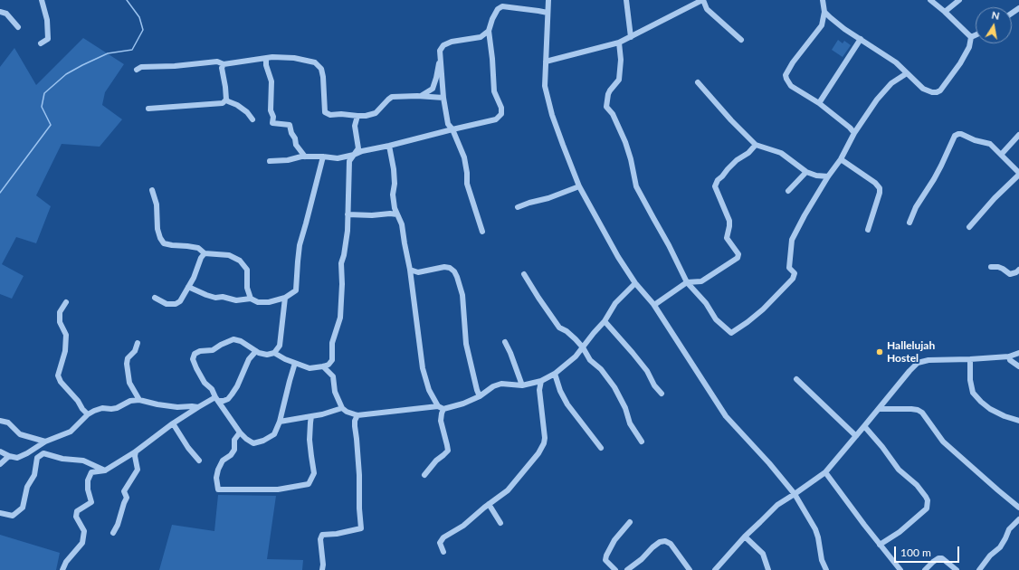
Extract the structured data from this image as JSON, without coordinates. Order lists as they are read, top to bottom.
{
  "places": ["Hallelujah Hostel"],
  "scale_bar": "100 m",
  "north": "top"
}
